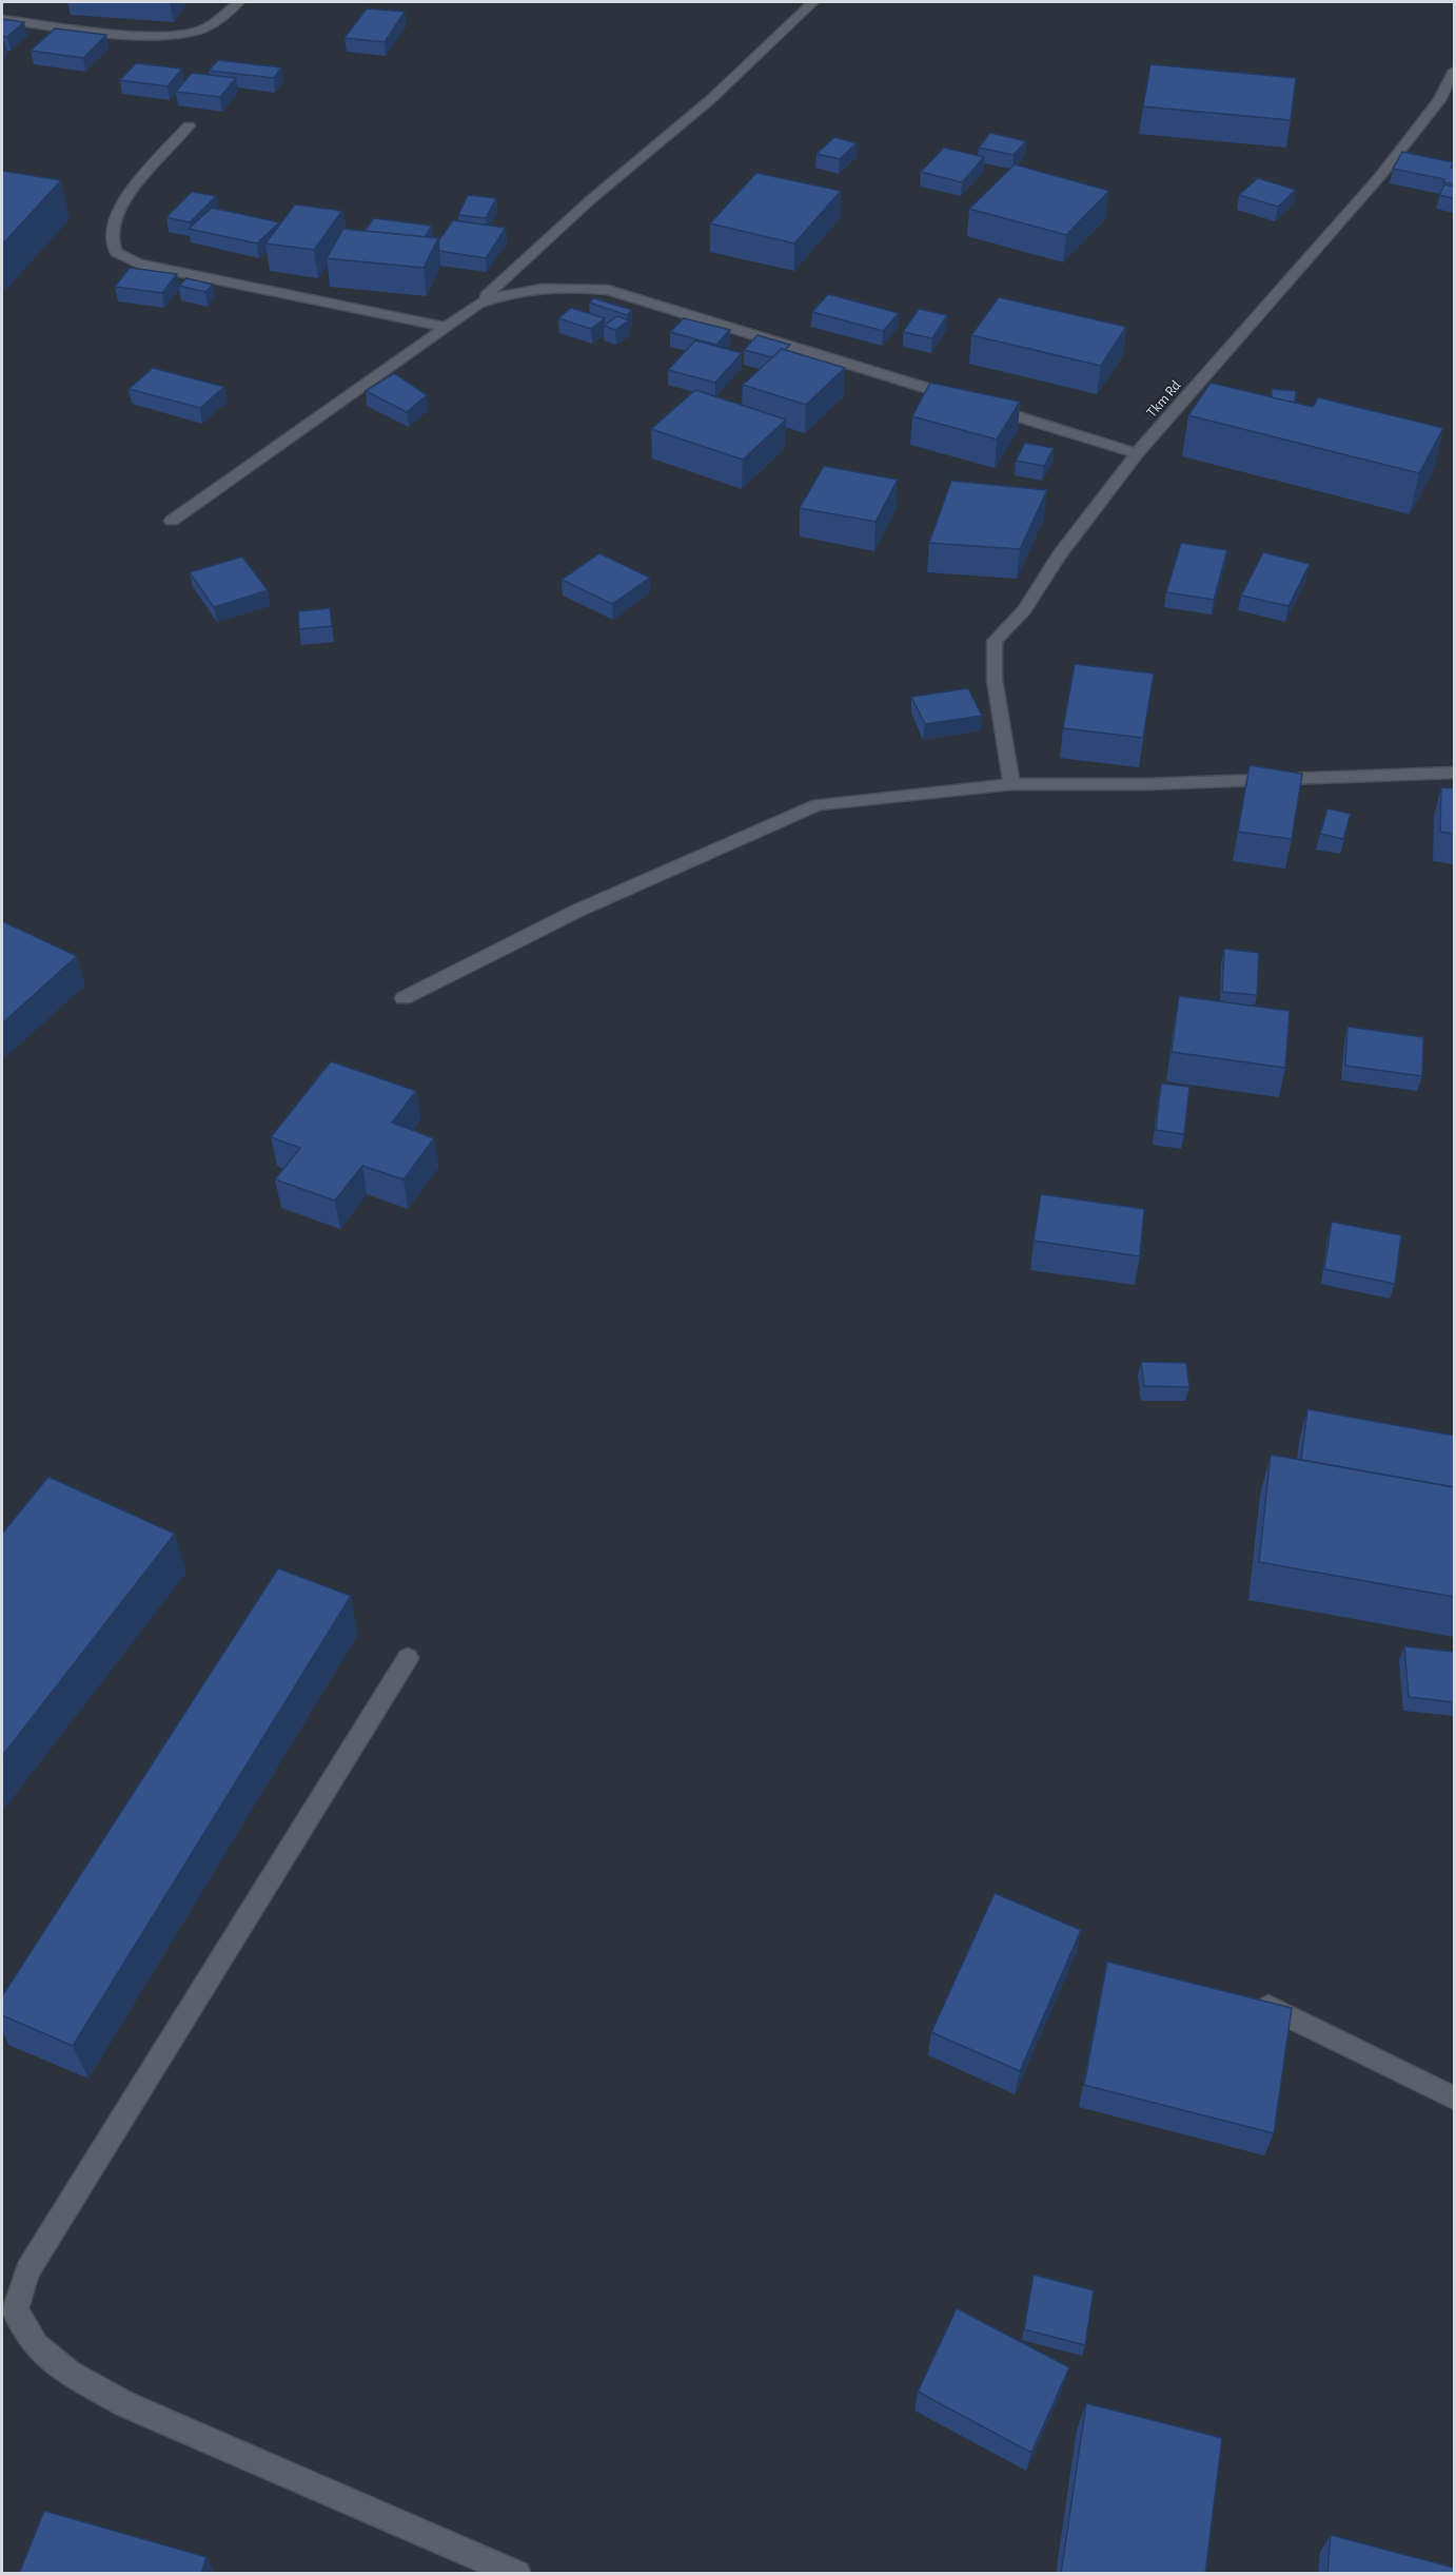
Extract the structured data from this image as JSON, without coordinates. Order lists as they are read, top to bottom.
{
  "streets": {
    "street": ["Tkm Rd"]
  }
}
